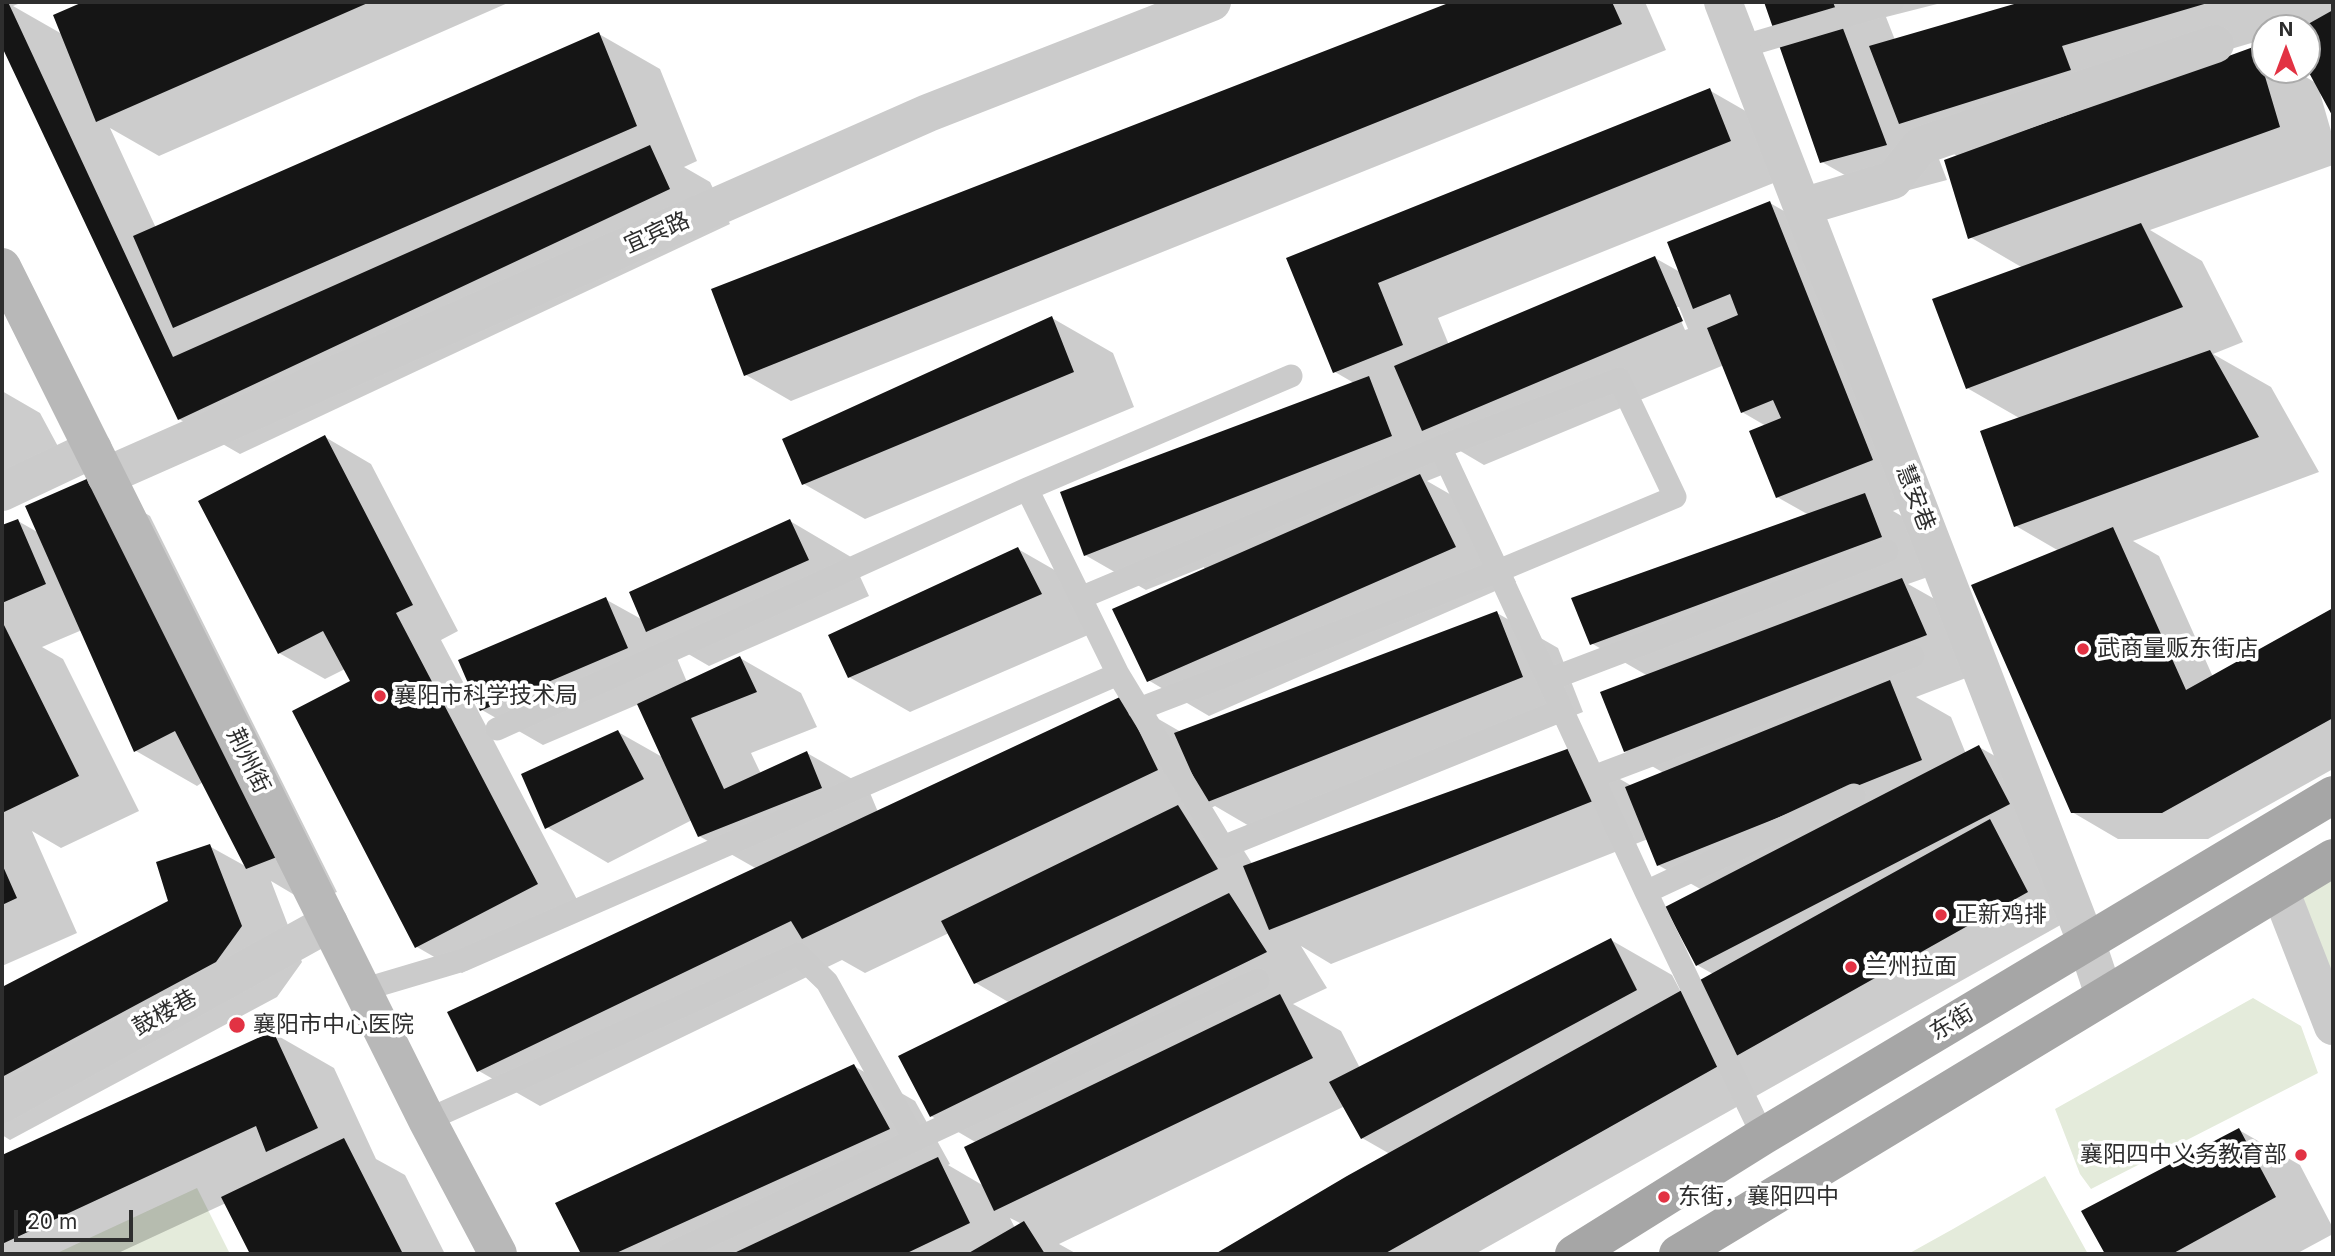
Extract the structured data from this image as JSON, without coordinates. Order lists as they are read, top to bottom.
{
  "streets": {
    "main road": ["东街"],
    "street": [
      "宜宾路",
      "慧安巷",
      "荆州街",
      "鼓楼巷"
    ]
  },
  "crossings": [
    ["宜宾路", "荆州街"],
    ["慧安巷", "东街"],
    ["荆州街", "鼓楼巷"]
  ],
  "places": [
    "武商量贩东街店",
    "襄阳市科学技术局",
    "正新鸡排",
    "兰州拉面",
    "襄阳市中心医院",
    "襄阳四中义务教育部",
    "东街，襄阳四中"
  ],
  "scale_bar": "20 m",
  "north": "top"
}
